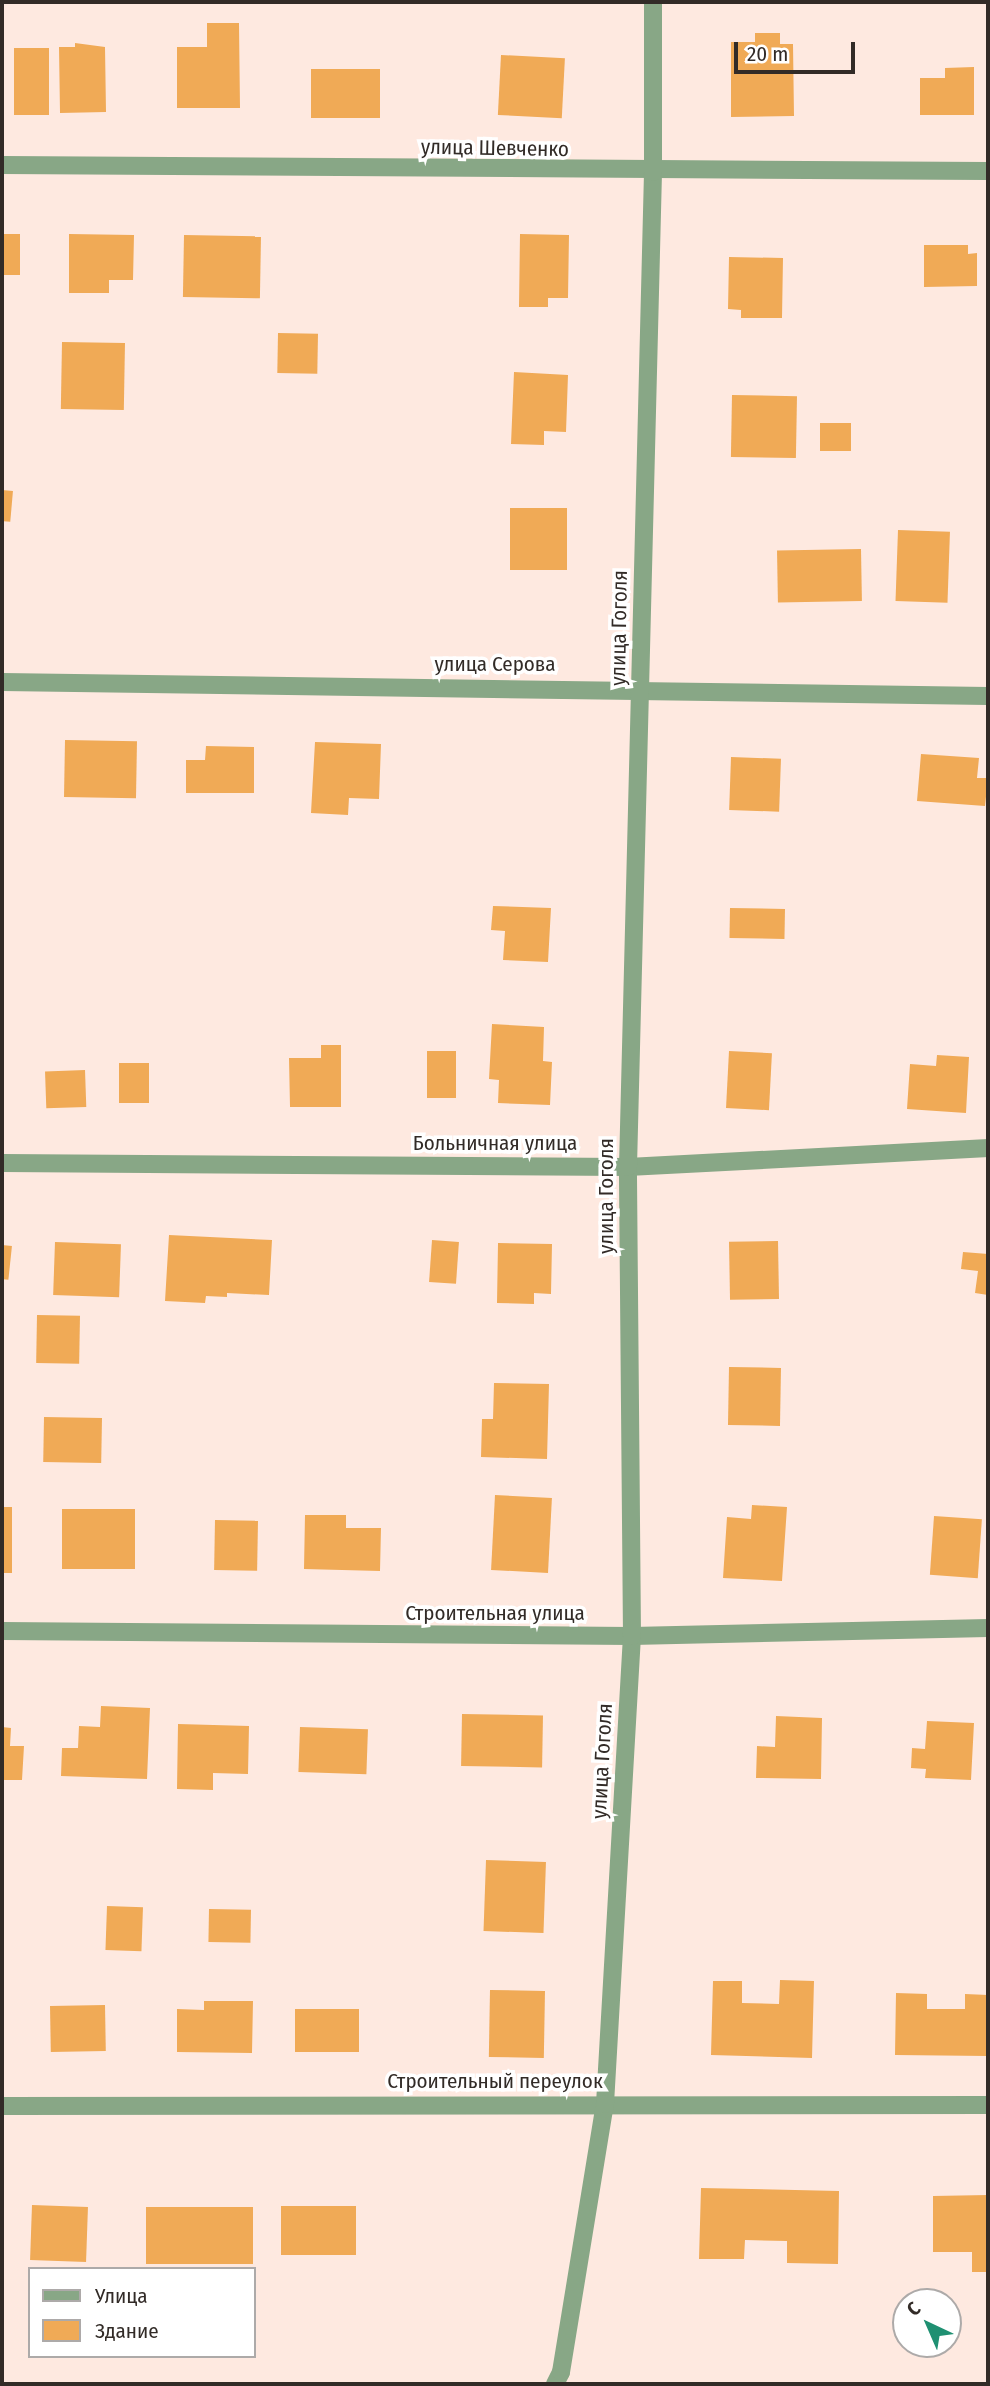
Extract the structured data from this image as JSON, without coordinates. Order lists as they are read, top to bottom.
{
  "streets": {
    "street": [
      "улица Шевченко",
      "улица Гоголя",
      "улица Серова",
      "Больничная улица",
      "Строительная улица",
      "Строительный переулок"
    ]
  },
  "crossings": [
    ["улица Шевченко", "улица Гоголя"],
    ["улица Гоголя", "улица Серова"],
    ["улица Гоголя", "Больничная улица"],
    ["улица Гоголя", "Строительная улица"],
    ["улица Гоголя", "Строительный переулок"]
  ],
  "legend": ["Улица", "Здание"],
  "scale_bar": "20 m",
  "north": "top left"
}
